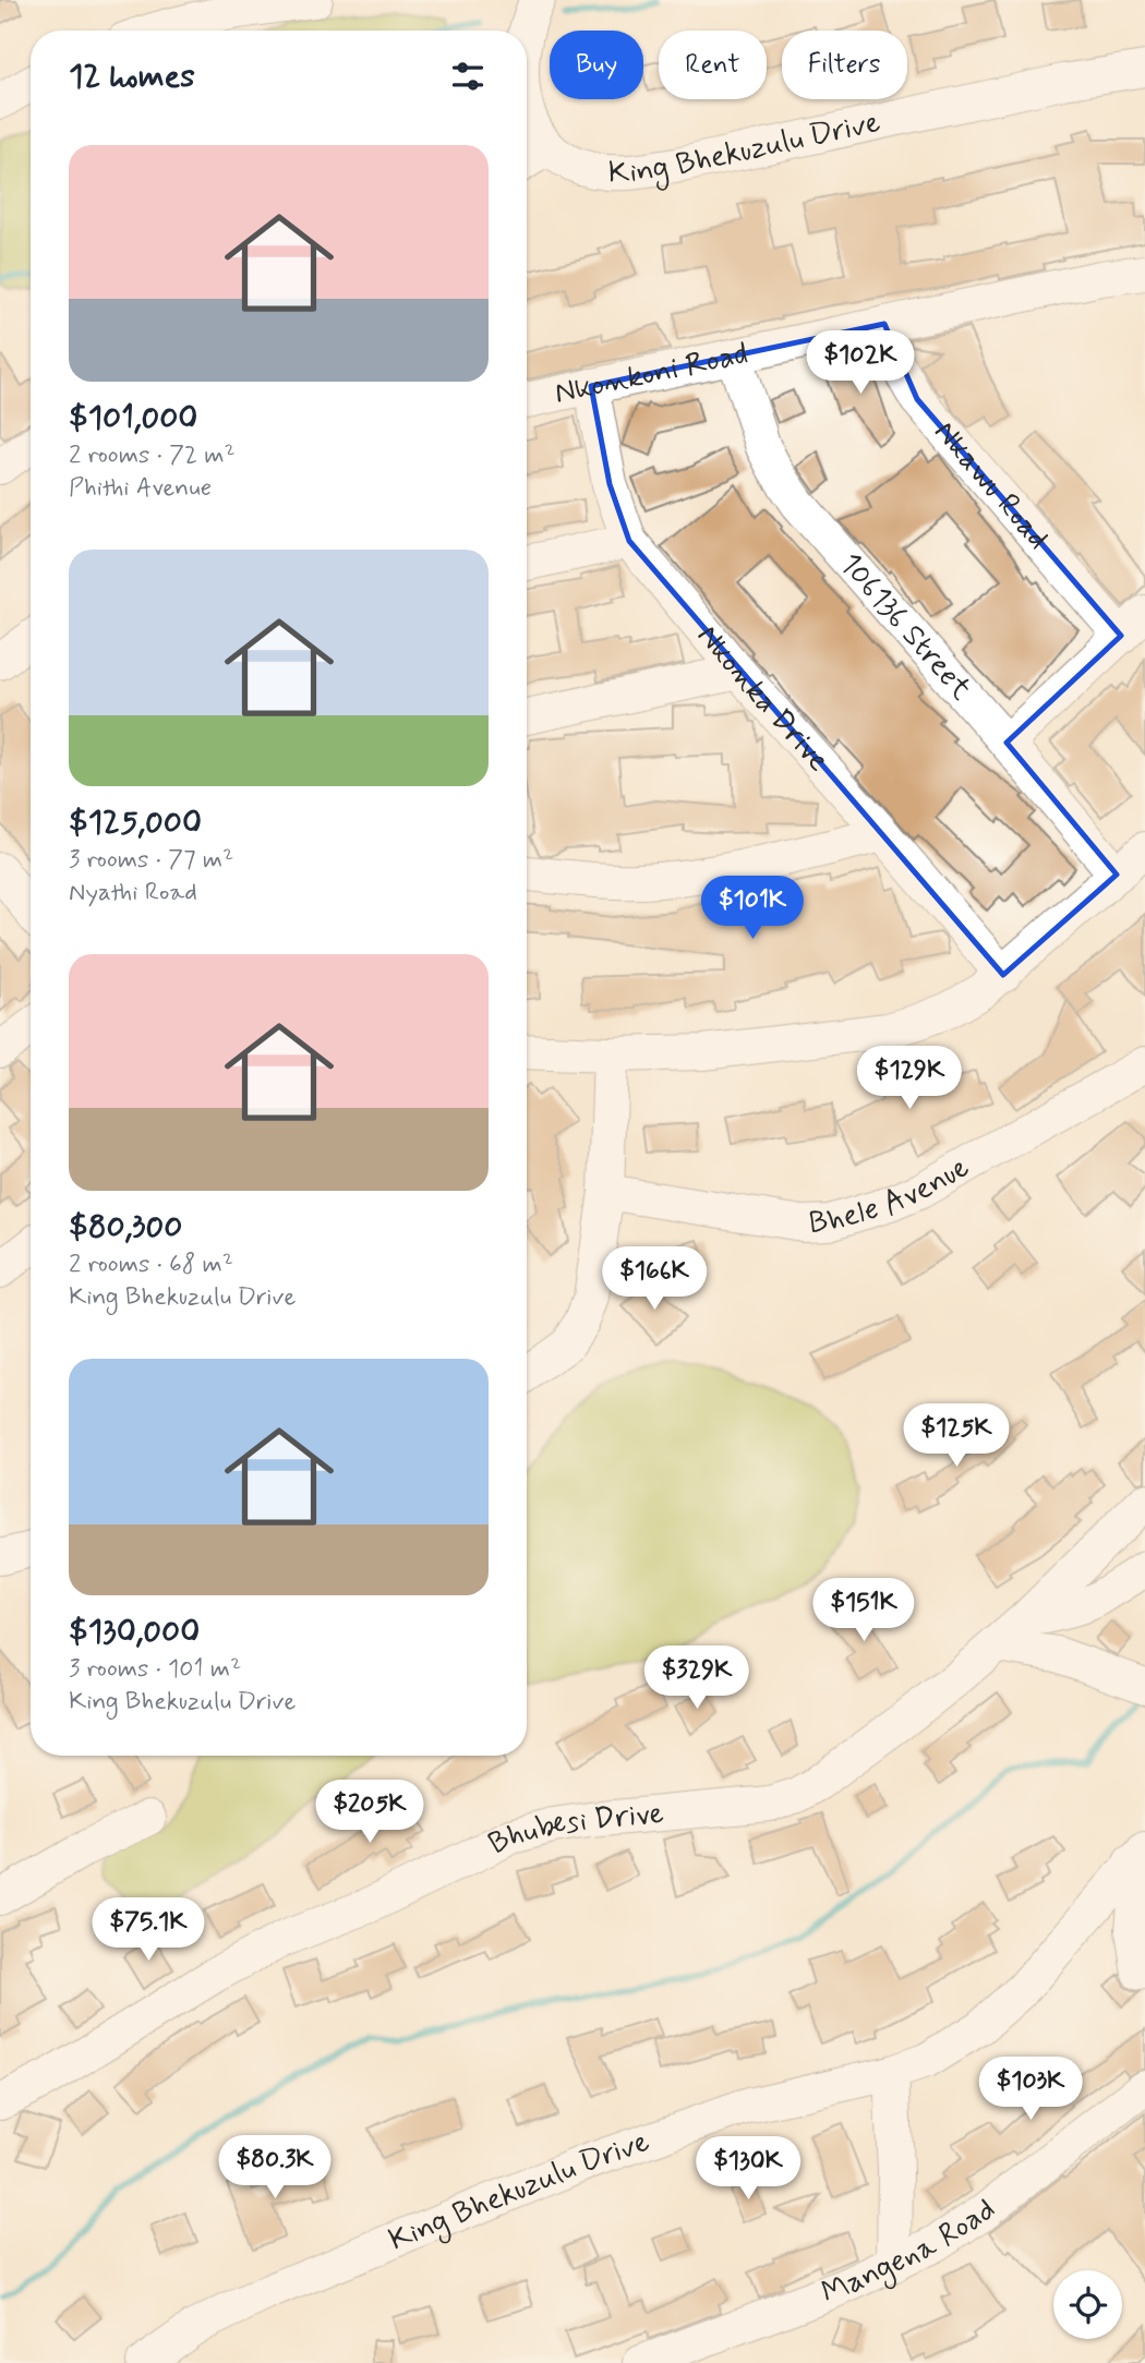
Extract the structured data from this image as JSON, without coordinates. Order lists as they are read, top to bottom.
{
  "streets": {
    "street": [
      "King Bhekuzulu Drive",
      "Nkonkoni Road",
      "Nkawu Road",
      "106136 Street",
      "Nkonka Drive",
      "Bhele Avenue",
      "Bhubesi Drive",
      "Mangena Road"
    ]
  },
  "crossings": [
    ["Nkonkoni Road", "Nkawu Road"],
    ["Nkonkoni Road", "106136 Street"],
    ["Nkonkoni Road", "Nkonka Drive"]
  ],
  "page": {
    "chip": ["Buy", "Rent", "Filters"],
    "heading": "12 homes",
    "list": [
      {
        "name": "$101,000",
        "note": "2 rooms · 72 m² · Phithi Avenue"
      },
      {
        "name": "$125,000",
        "note": "3 rooms · 77 m² · Nyathi Road"
      },
      {
        "name": "$80,300",
        "note": "2 rooms · 68 m² · King Bhekuzulu Drive"
      },
      {
        "name": "$130,000",
        "note": "3 rooms · 101 m² · King Bhekuzulu Drive"
      }
    ],
    "price": [
      "$102K",
      "$101K",
      "$129K",
      "$166K",
      "$125K",
      "$151K",
      "$329K",
      "$205K",
      "$75.1K",
      "$103K",
      "$80.3K",
      "$130K"
    ]
  }
}
